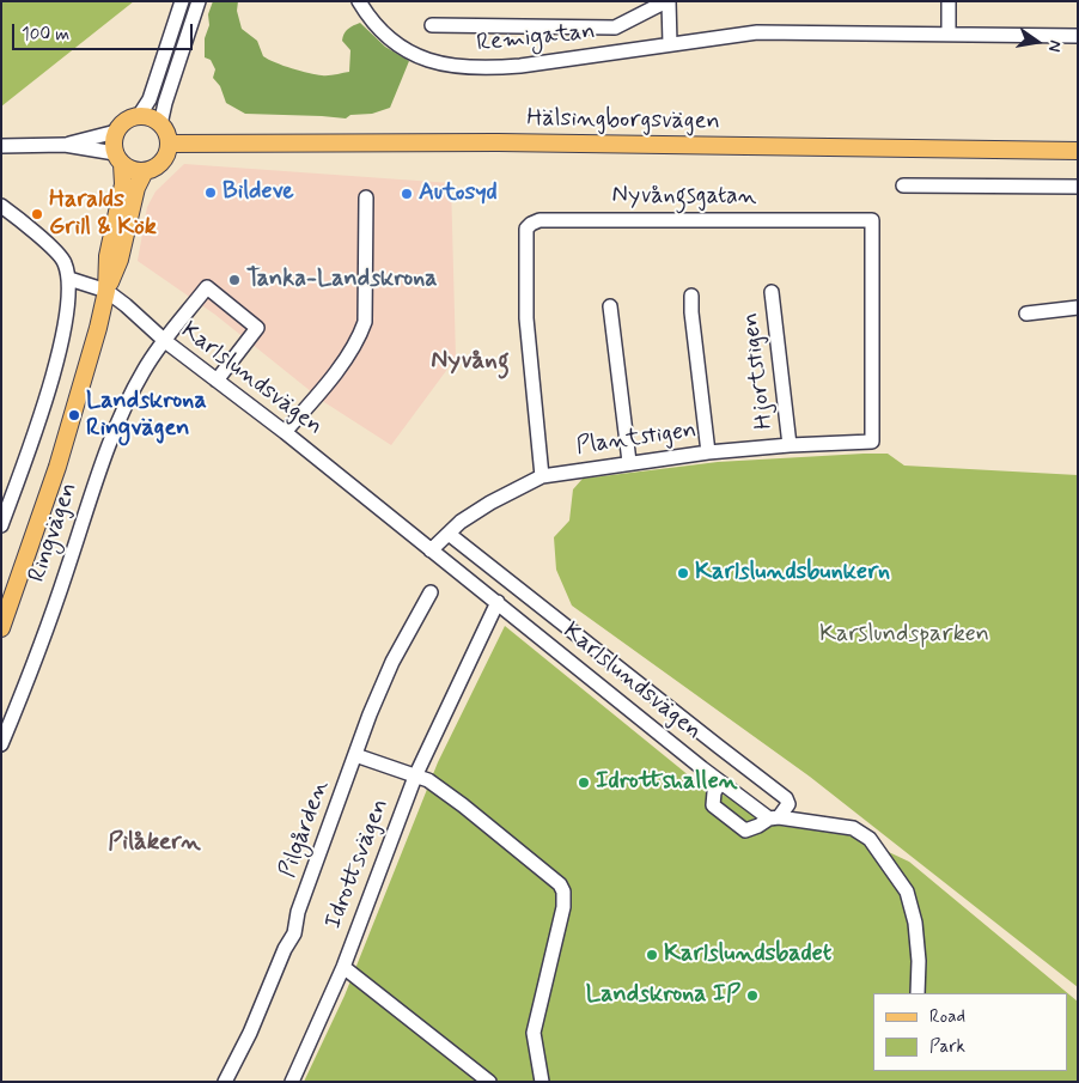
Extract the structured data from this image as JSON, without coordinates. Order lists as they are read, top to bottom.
{
  "streets": {
    "main road": ["Hälsingborgsvägen", "Ringvägen"],
    "street": [
      "Remigatan",
      "Nyvångsgatan",
      "Hjortstigen",
      "Karlslundsvägen",
      "Plantstigen",
      "Pilgården",
      "Idrottsvägen"
    ]
  },
  "crossings": [
    ["Hälsingborgsvägen", "Ringvägen"],
    ["Nyvångsgatan", "Plantstigen"],
    ["Hjortstigen", "Plantstigen"],
    ["Karlslundsvägen", "Plantstigen"],
    ["Karlslundsvägen", "Ringvägen"],
    ["Karlslundsvägen", "Idrottsvägen"],
    ["Pilgården", "Idrottsvägen"]
  ],
  "districts": ["Nyvång", "Pilåkern"],
  "parks": ["Karslundsparken"],
  "places": [
    "Bildeve",
    "Autosyd",
    "Haralds Grill & Kök",
    "Tanka-Landskrona",
    "Landskrona Ringvägen",
    "Karlslundsbunkern",
    "Idrottshallen",
    "Karlslundsbadet",
    "Landskrona IP"
  ],
  "legend": ["Road", "Park"],
  "scale_bar": "100 m",
  "north": "right"
}
